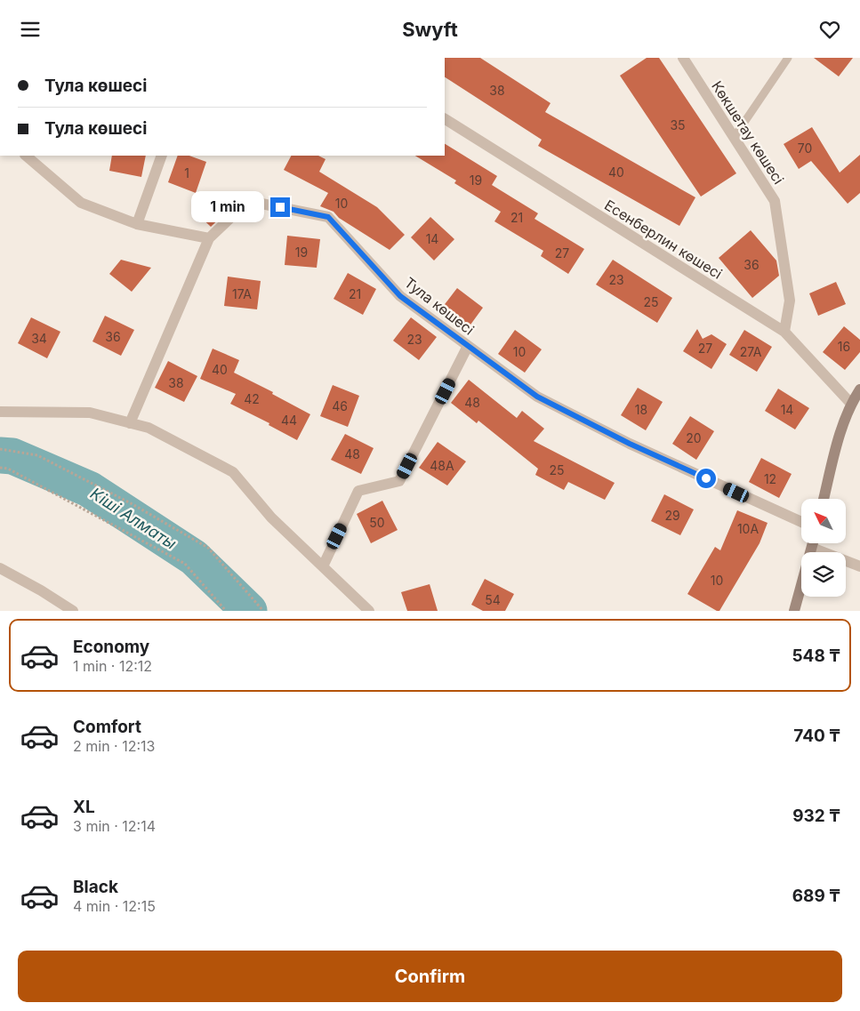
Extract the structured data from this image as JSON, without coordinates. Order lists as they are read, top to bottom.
{
  "streets": {
    "street": ["Көкшетау көшесі", "Есенберлин көшесі", "Тула көшесі"]
  },
  "crossings": [
    ["Көкшетау көшесі", "Есенберлин көшесі"]
  ],
  "water": ["Кіші Алматы"],
  "house_numbers": [
    "38",
    "35",
    "70",
    "40",
    "1",
    "19",
    "10",
    "21",
    "14",
    "19",
    "27",
    "36",
    "23",
    "17А",
    "21",
    "25",
    "36",
    "34",
    "23",
    "16",
    "27",
    "10",
    "27А",
    "40",
    "38",
    "42",
    "48",
    "46",
    "18",
    "14",
    "44",
    "20",
    "48",
    "48А",
    "25",
    "12",
    "29",
    "50",
    "10А",
    "10",
    "54"
  ],
  "north": "top left",
  "page": {
    "header": "Swyft",
    "banner": ["Тула көшесі", "Тула көшесі"],
    "bubble": "1 min",
    "list": [
      {
        "name": "Economy",
        "note": "1 min · 12:12",
        "value": "548 ₸"
      },
      {
        "name": "Comfort",
        "note": "2 min · 12:13",
        "value": "740 ₸"
      },
      {
        "name": "XL",
        "note": "3 min · 12:14",
        "value": "932 ₸"
      },
      {
        "name": "Black",
        "note": "4 min · 12:15",
        "value": "689 ₸"
      }
    ],
    "buttons": "Confirm"
  }
}
